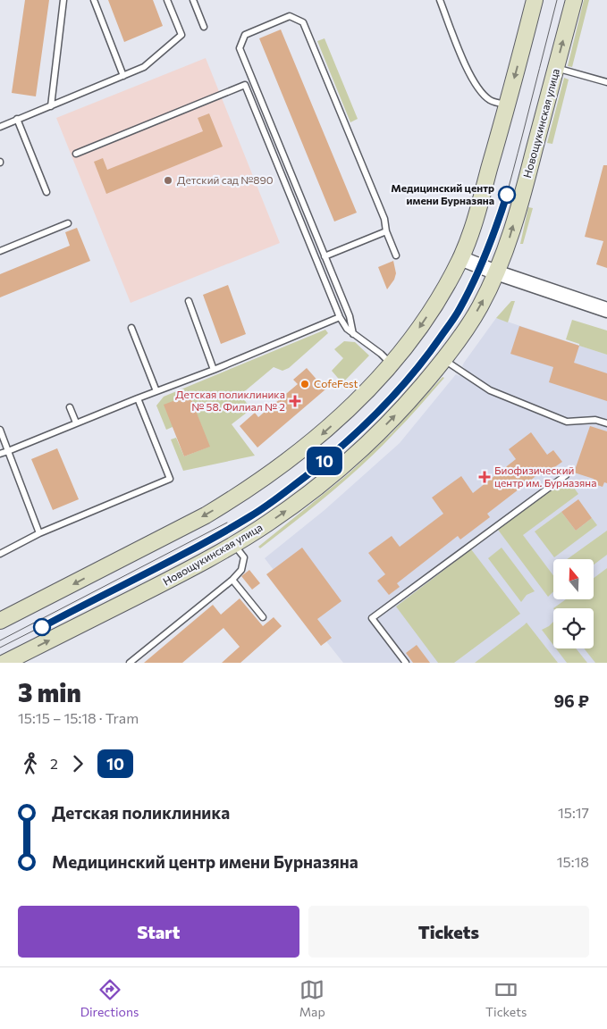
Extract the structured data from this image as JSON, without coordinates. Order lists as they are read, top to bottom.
{
  "streets": {
    "main road": ["Новощукинская улица"]
  },
  "places": {
    "other": ["Детский сад №890", "Медицинский центр имени Бурназяна", "CofeFest"],
    "health": ["Детская поликлиника № 58. Филиал № 2", "Биофизический центр им. Бурназяна"]
  },
  "lines": ["tram line 10"],
  "north": "top",
  "page": {
    "on_map": "10",
    "heading": ["3 min", "15:15 – 15:18 · Tram", "96 ₽"],
    "legs": ["2", "10"],
    "list": [
      {
        "name": "Детская поликлиника",
        "value": "15:17"
      },
      {
        "name": "Медицинский центр имени Бурназяна",
        "value": "15:18"
      }
    ],
    "buttons": ["Start", "Tickets"],
    "tabs": ["Directions", "Map", "Tickets"]
  }
}
